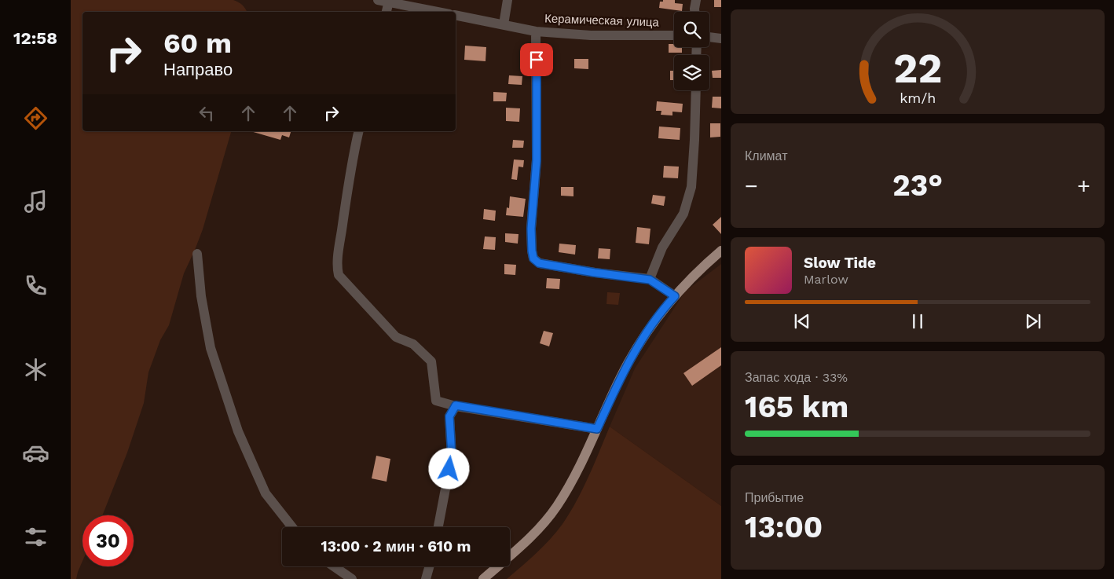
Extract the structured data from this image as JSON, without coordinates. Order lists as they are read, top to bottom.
{
  "streets": {
    "street": ["Керамическая улица"]
  },
  "page": {
    "tabs": "12:58",
    "turn": ["60 m", "Направо"],
    "tile": [
      "Климат",
      ["Запас хода · 33%", "165 km"],
      ["Прибытие", "13:00"]
    ],
    "heat": ["−", "23°", "+"],
    "song": ["Slow Tide", "Marlow"],
    "limit": "30",
    "trip": "13:00 · 2 мин · 610 m",
    "gauge": ["22", "km/h"]
  }
}
